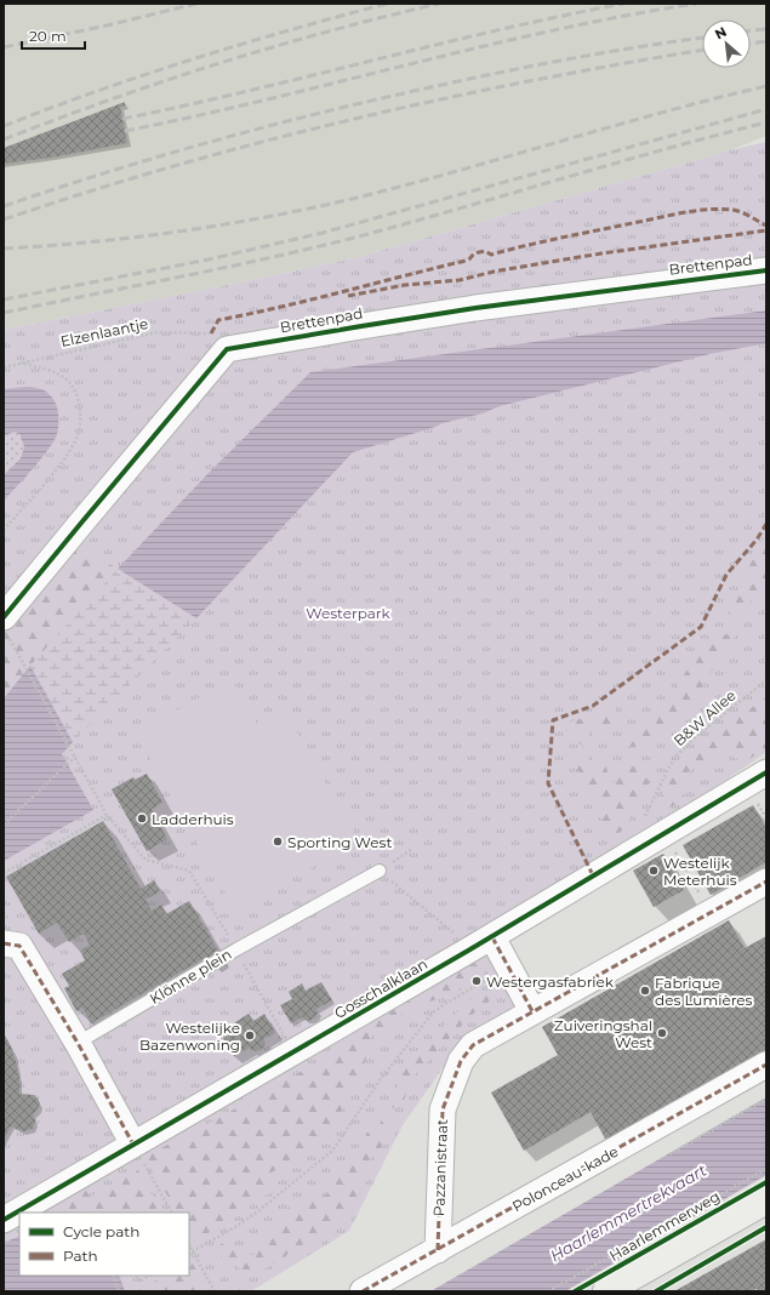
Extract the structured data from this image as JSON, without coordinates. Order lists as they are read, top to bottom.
{
  "streets": {
    "main road": ["Haarlemmerweg"],
    "street": [
      "Brettenpad",
      "Gosschalklaan",
      "Pazzanistraat",
      "Polonceau-kade"
    ],
    "lane": ["Klönne plein"],
    "path": ["Elzenlaantje", "B&W Allee"]
  },
  "crossings": [
    ["Brettenpad", "Klönne plein"],
    ["B&W Allee", "Gosschalklaan"],
    ["Pazzanistraat", "Polonceau-kade"]
  ],
  "water": ["Haarlemmertrekvaart"],
  "parks": ["Westerpark"],
  "places": [
    "Ladderhuis",
    "Sporting West",
    "Westelijk Meterhuis",
    "Westergasfabriek",
    "Fabrique des Lumières",
    "Zuiveringshal West",
    "Westelijke Bazenwoning"
  ],
  "legend": ["Cycle path", "Path"],
  "scale_bar": "20 m",
  "north": "top left"
}
